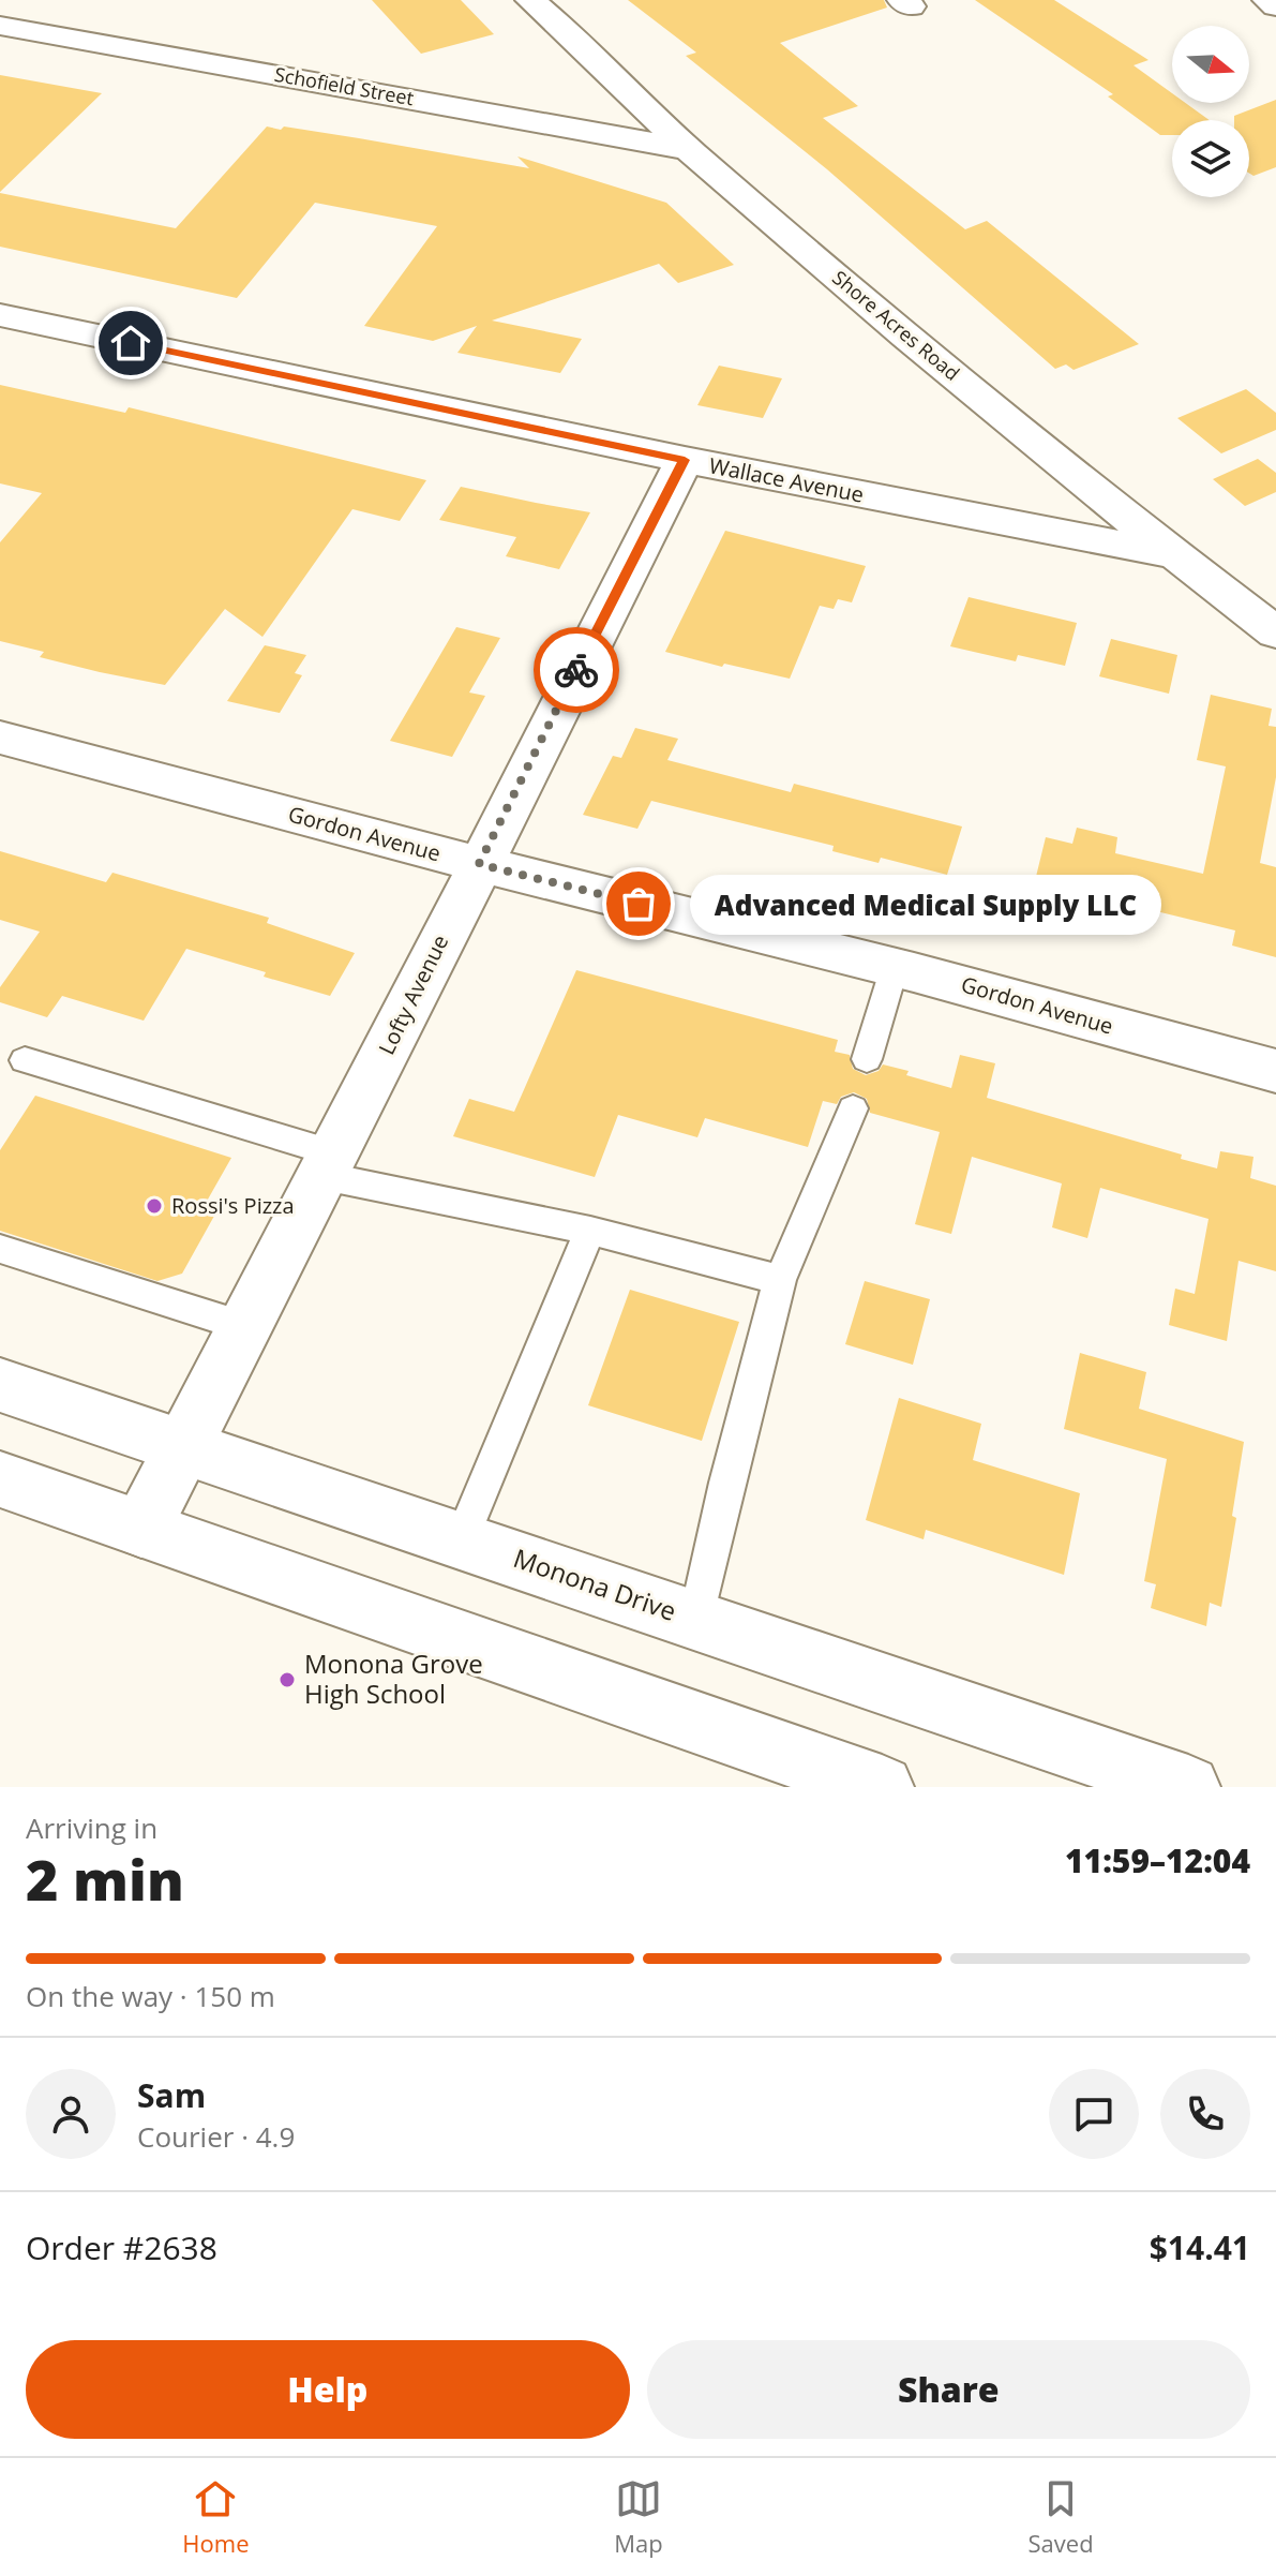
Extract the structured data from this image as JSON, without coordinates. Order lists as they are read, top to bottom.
{
  "streets": {
    "street": [
      "Schofield Street",
      "Shore Acres Road",
      "Wallace Avenue",
      "Gordon Avenue",
      "Lofty Avenue",
      "Monona Drive"
    ]
  },
  "crossings": [
    ["Schofield Street", "Shore Acres Road"],
    ["Shore Acres Road", "Wallace Avenue"],
    ["Wallace Avenue", "Lofty Avenue"],
    ["Gordon Avenue", "Lofty Avenue"],
    ["Lofty Avenue", "Monona Drive"]
  ],
  "places": ["Advanced Medical Supply LLC", "Rossi's Pizza", "Monona Grove High School"],
  "north": "right",
  "page": {
    "bubble": "Advanced Medical Supply LLC",
    "heading": ["2 min", "Arriving in", "11:59–12:04"],
    "panel": [
      "Sam",
      "Courier · 4.9",
      "Order #2638",
      "$14.41"
    ],
    "bar": "On the way · 150 m",
    "buttons": ["Help", "Share"],
    "tabs": ["Home", "Map", "Saved"]
  }
}
